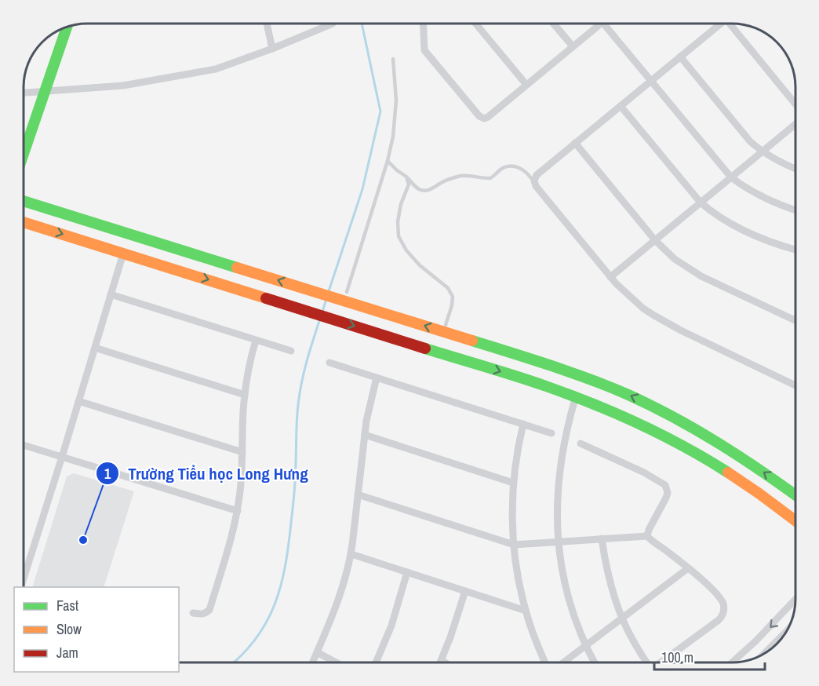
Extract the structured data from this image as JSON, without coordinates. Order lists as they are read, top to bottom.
{
  "places": ["Trường Tiểu học Long Hưng"],
  "legend": ["Fast", "Slow", "Jam"],
  "scale_bar": "100 m"
}
